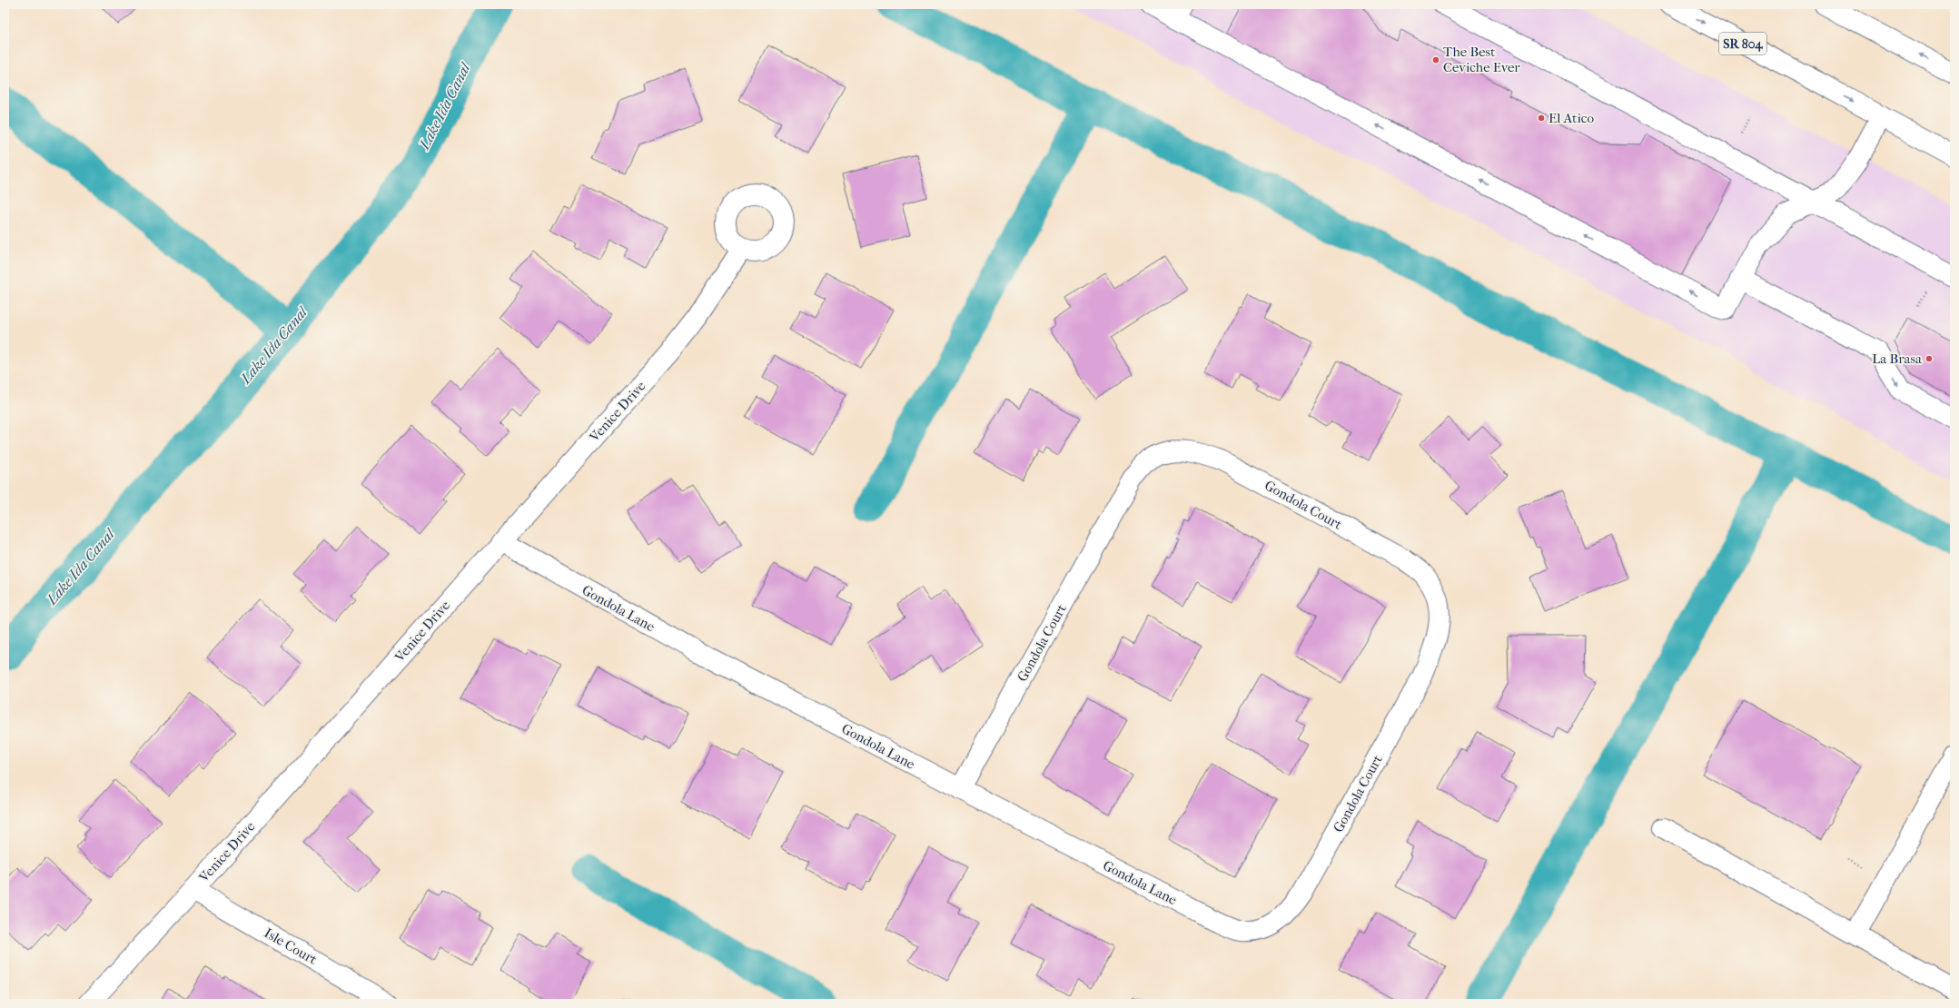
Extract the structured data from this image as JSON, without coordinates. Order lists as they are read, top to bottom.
{
  "streets": {
    "street": [
      "SR 804",
      "Venice Drive",
      "Gondola Court",
      "Gondola Lane",
      "Isle Court"
    ]
  },
  "crossings": [
    ["Venice Drive", "Gondola Lane"],
    ["Venice Drive", "Isle Court"],
    ["Gondola Court", "Gondola Lane"]
  ],
  "water": ["Lake Ida Canal"],
  "places": ["The Best Ceviche Ever", "El Atico", "La Brasa"]
}
